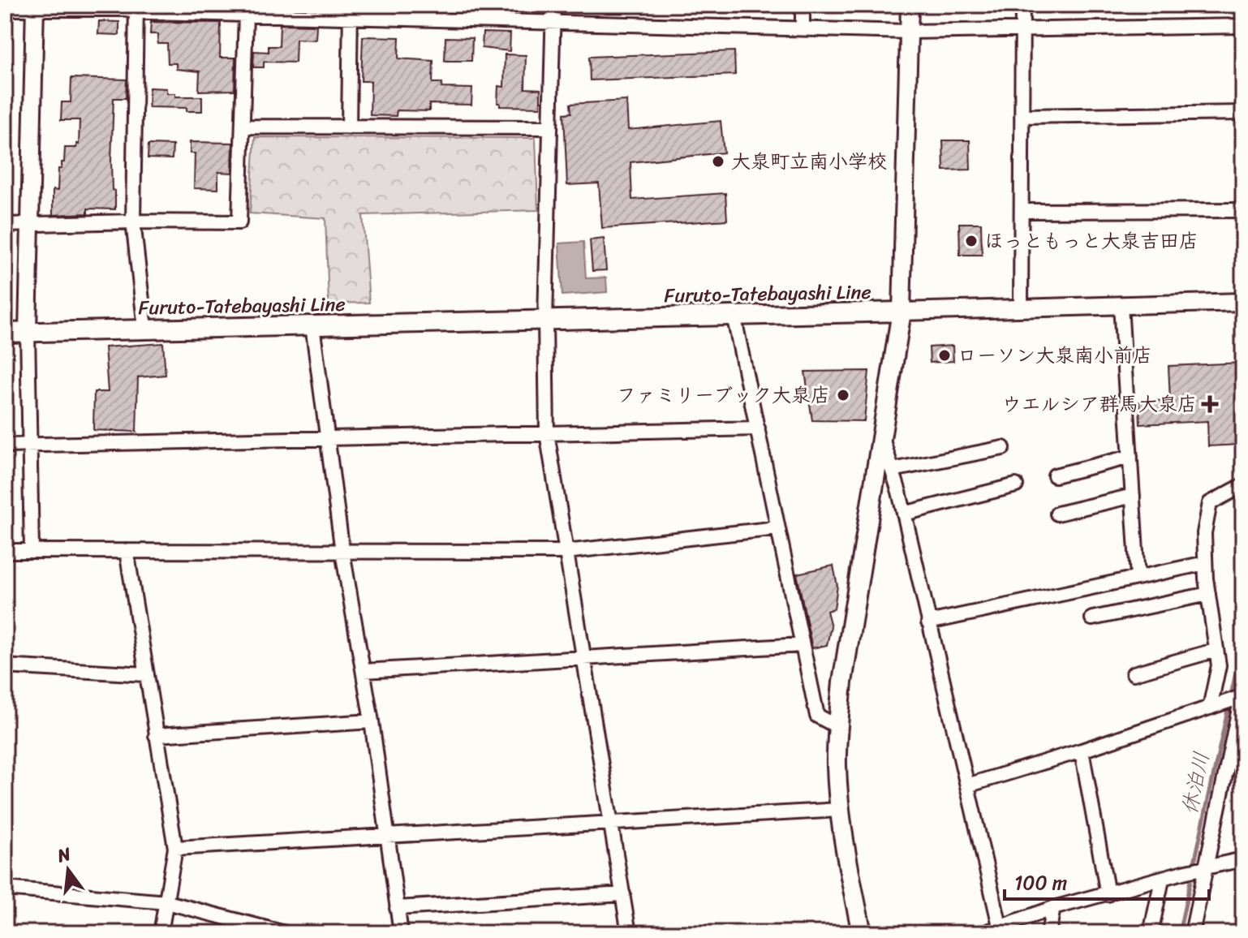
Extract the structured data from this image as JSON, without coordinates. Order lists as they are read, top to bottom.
{
  "streets": {
    "main road": ["Furuto-Tatebayashi Line"]
  },
  "water": ["休泊川"],
  "places": {
    "other": [
      "大泉町立南小学校",
      "ほっともっと大泉吉田店",
      "ローソン大泉南小前店",
      "ファミリーブック大泉店"
    ],
    "health": ["ウエルシア群馬大泉店"]
  },
  "scale_bar": "100 m",
  "north": "top"
}
